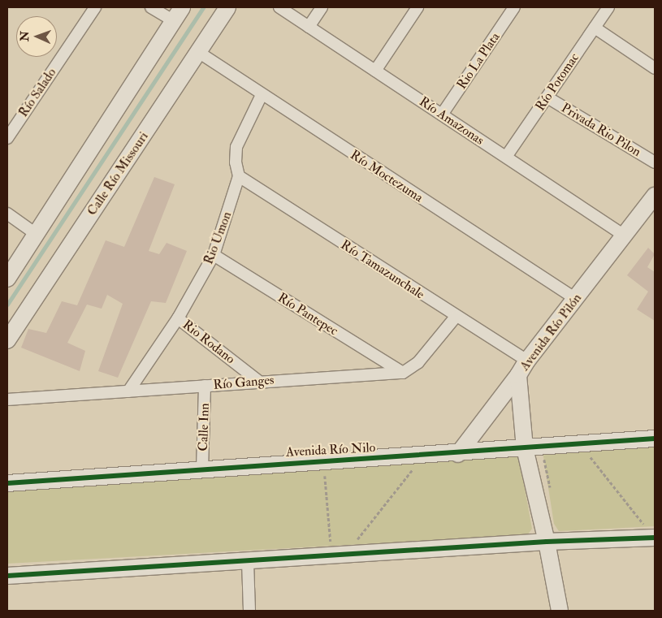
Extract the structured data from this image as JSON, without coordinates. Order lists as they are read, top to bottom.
{
  "streets": {
    "street": [
      "Rio La Plata",
      "Río Potomac",
      "Río Salado",
      "Río Amazonas",
      "Privada Rio Pilon",
      "Calle Río Missouri",
      "Río Moctezuma",
      "Rio Umon",
      "Río Tamazunchale",
      "Río Pantepec",
      "Avenida Río Pilón",
      "Rio Rodano",
      "Río Ganges",
      "Calle Inn",
      "Avenida Río Nilo"
    ]
  },
  "crossings": [
    ["Rio La Plata", "Río Amazonas"],
    ["Río Potomac", "Río Amazonas"],
    ["Río Potomac", "Privada Rio Pilon"],
    ["Río Amazonas", "Avenida Río Pilón"],
    ["Calle Río Missouri", "Río Moctezuma"],
    ["Río Moctezuma", "Rio Umon"],
    ["Río Moctezuma", "Avenida Río Pilón"],
    ["Rio Umon", "Río Tamazunchale"],
    ["Rio Umon", "Río Pantepec"],
    ["Rio Umon", "Rio Rodano"],
    ["Rio Umon", "Río Ganges"],
    ["Río Tamazunchale", "Avenida Río Pilón"],
    ["Río Pantepec", "Río Ganges"],
    ["Avenida Río Pilón", "Avenida Río Nilo"],
    ["Rio Rodano", "Río Ganges"],
    ["Río Ganges", "Calle Inn"],
    ["Calle Inn", "Avenida Río Nilo"]
  ],
  "north": "left"
}
